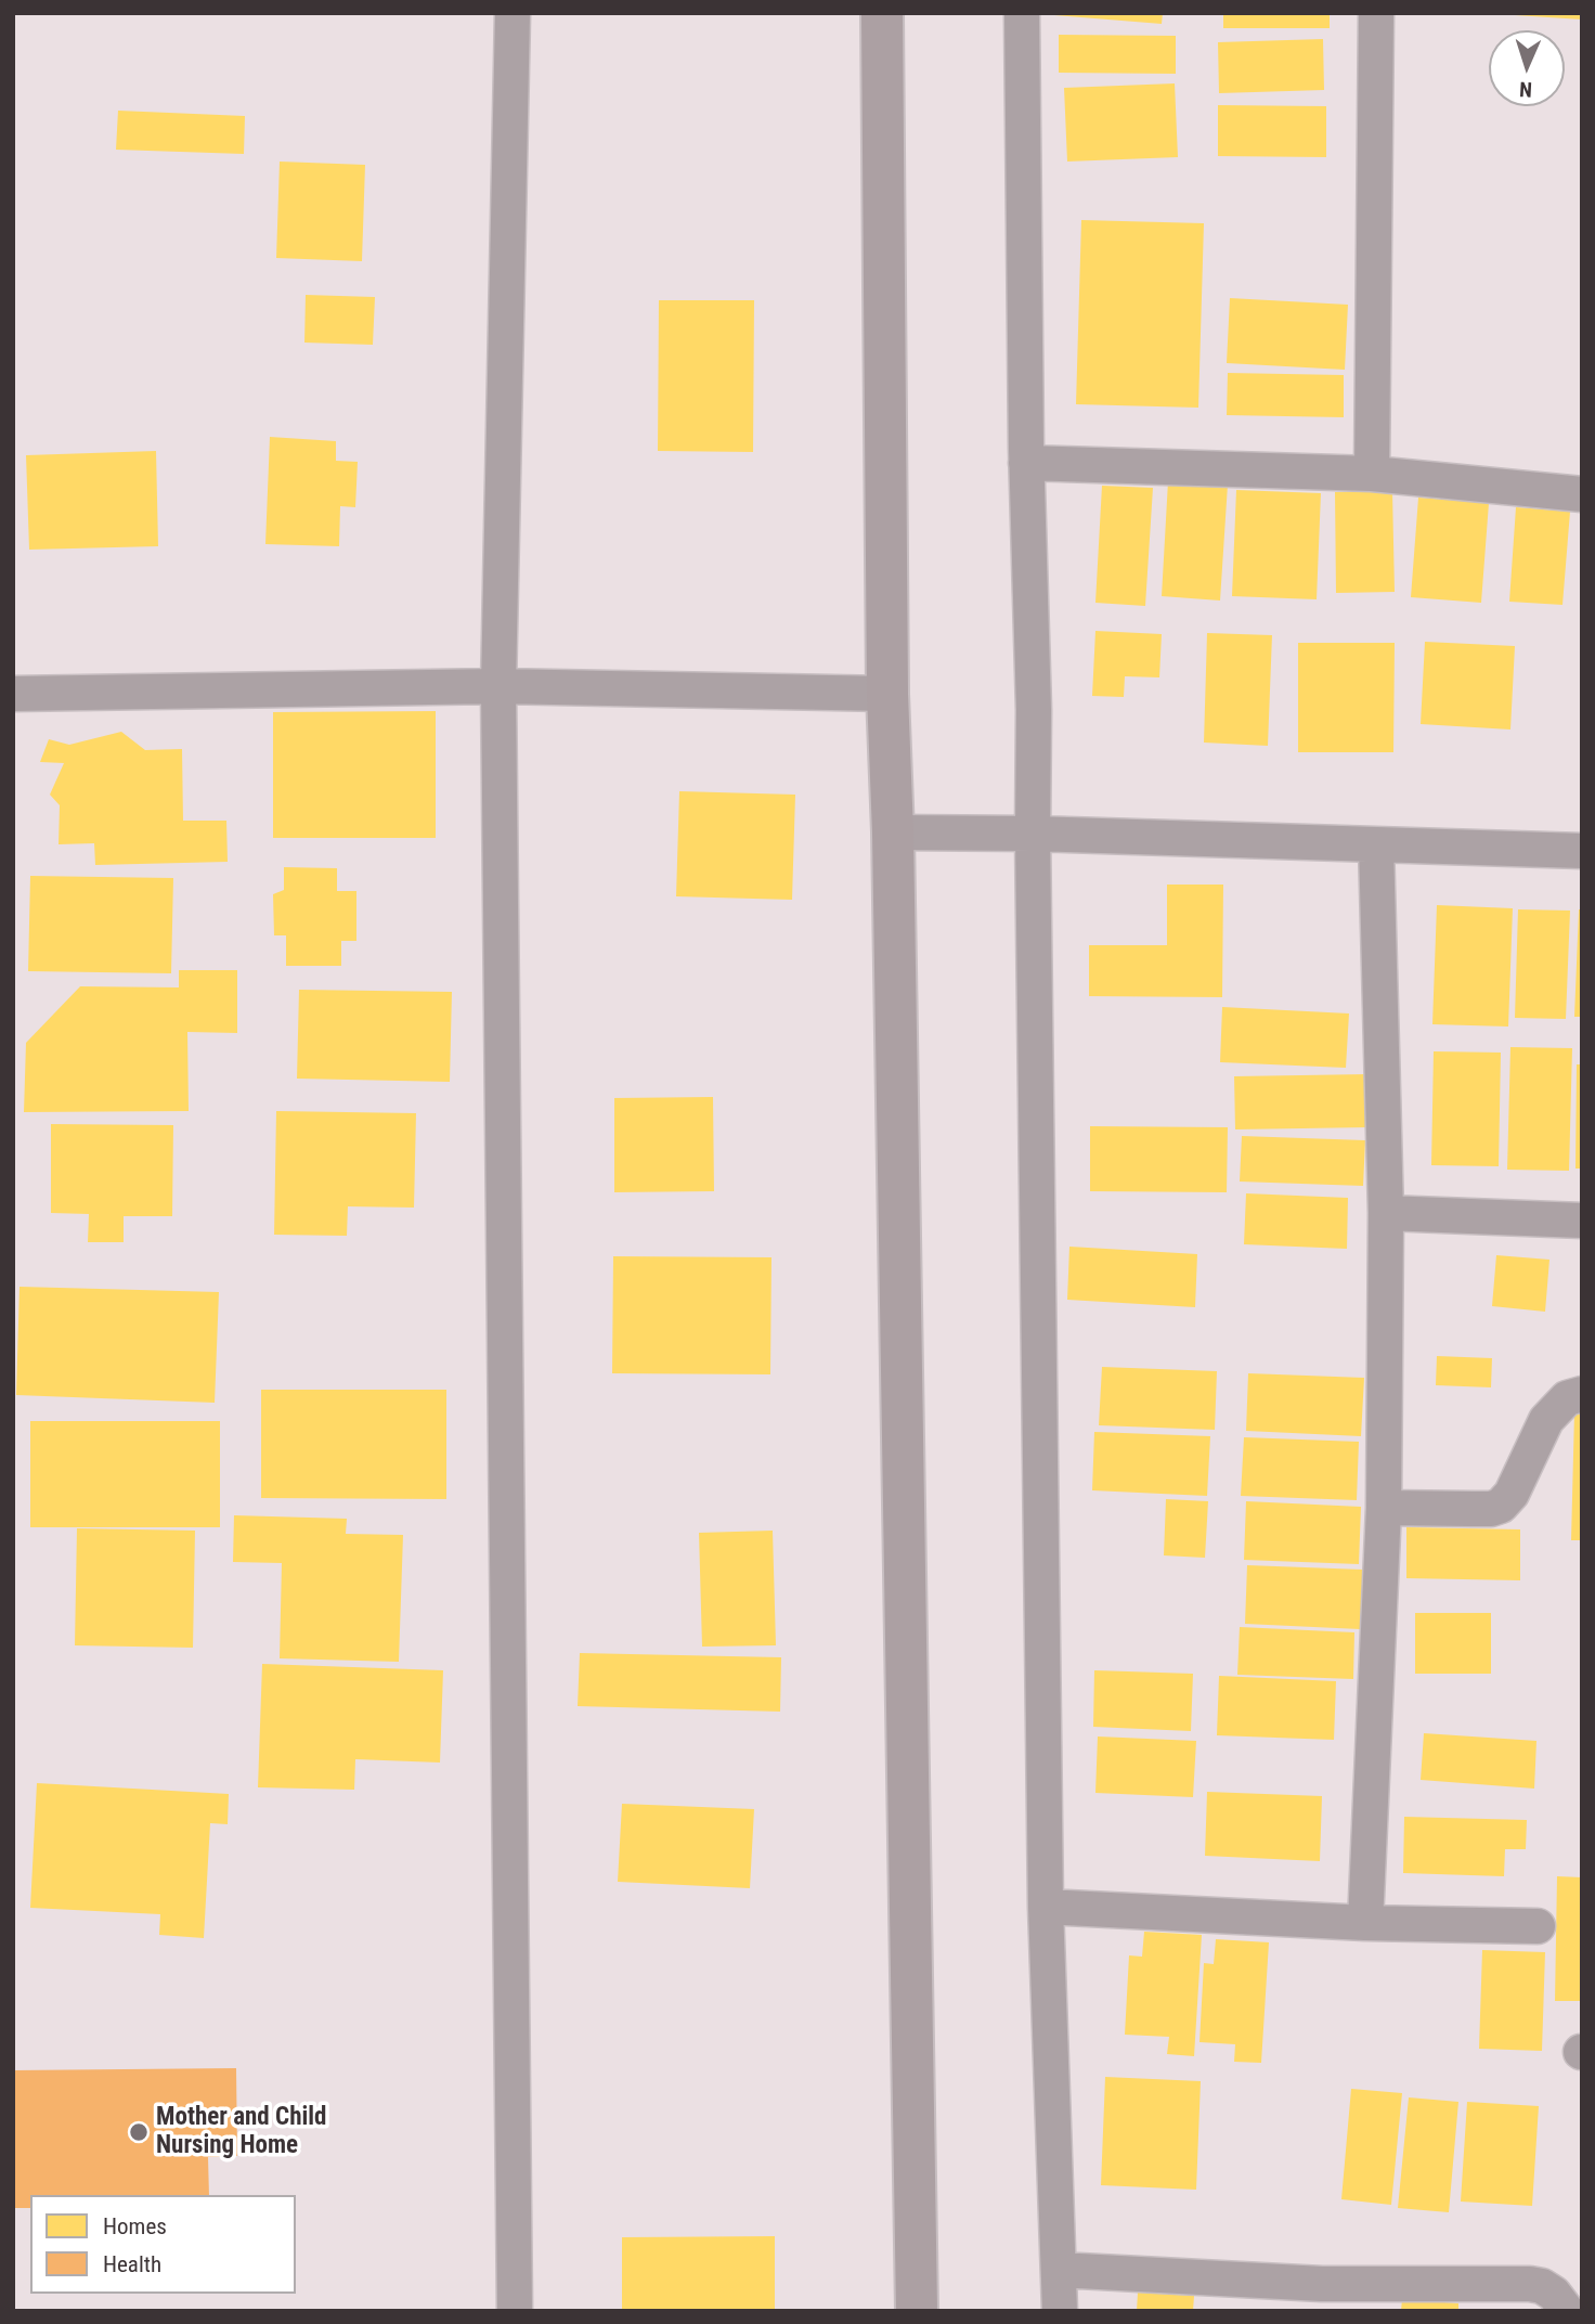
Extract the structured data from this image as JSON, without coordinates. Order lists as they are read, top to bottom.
{
  "places": ["Mother and Child Nursing Home"],
  "legend": ["Homes", "Health"],
  "north": "bottom"
}
